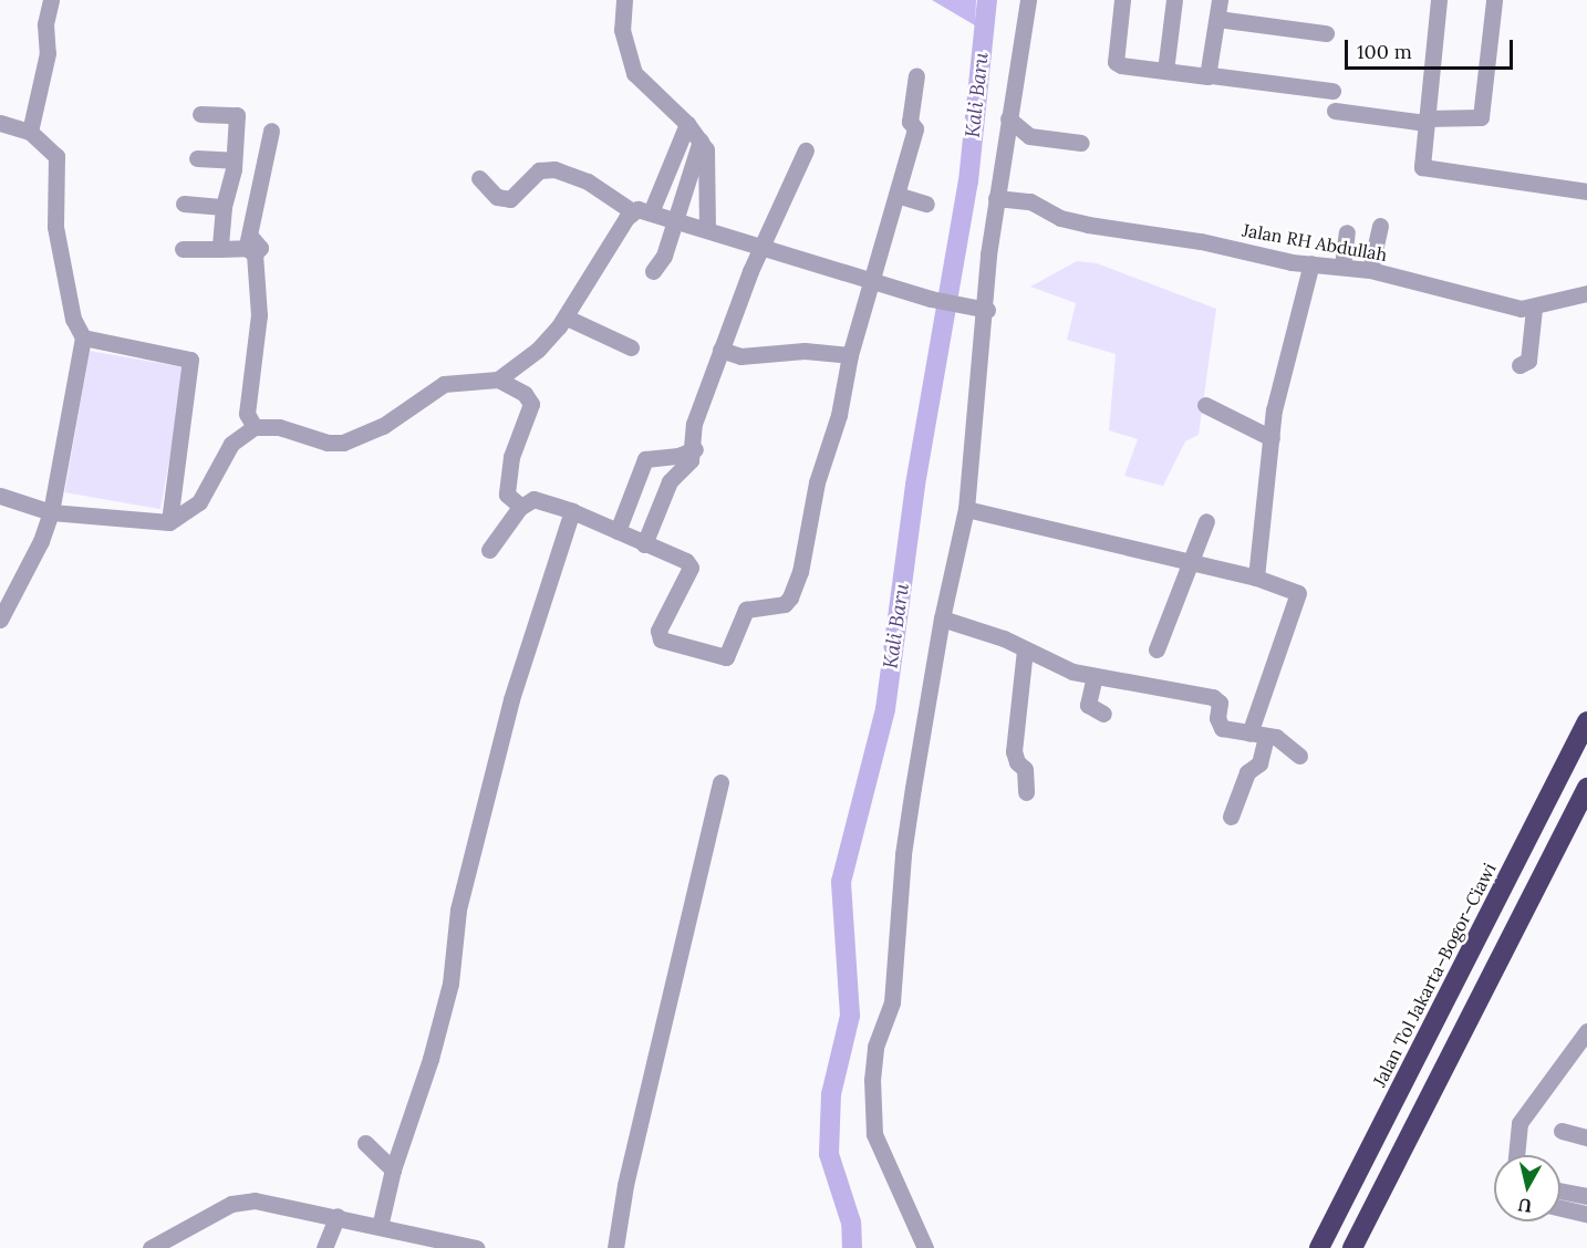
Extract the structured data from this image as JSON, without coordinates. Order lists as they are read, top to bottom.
{
  "streets": {
    "highway": ["Jalan Tol Jakarta–Bogor–Ciawi"],
    "street": ["Jalan RH Abdullah"]
  },
  "water": ["Kali Baru"],
  "scale_bar": "100 m",
  "north": "bottom"
}
